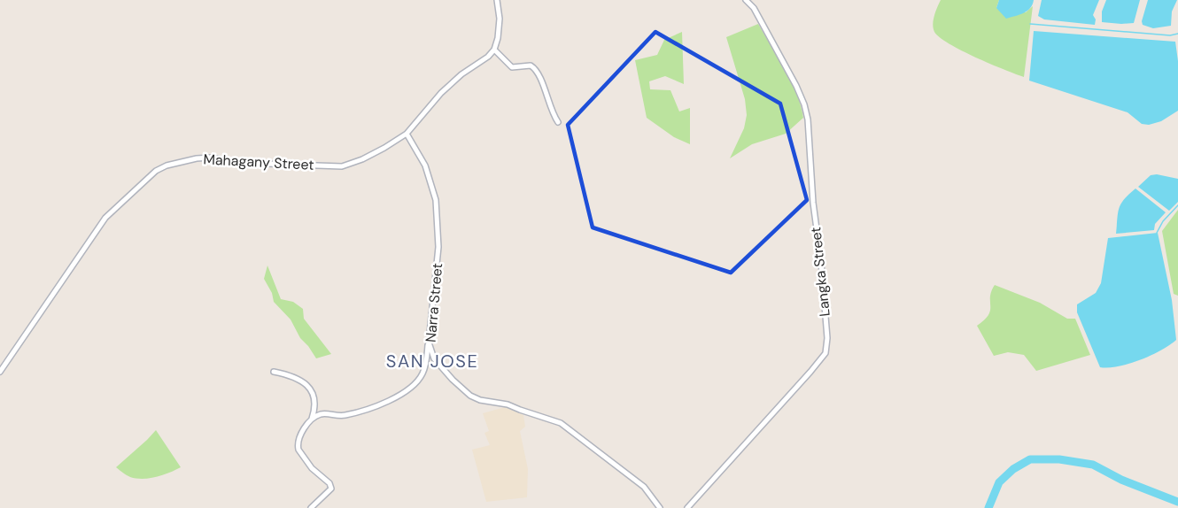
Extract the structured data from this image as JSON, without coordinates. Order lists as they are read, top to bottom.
{
  "streets": {
    "street": ["Mahagany Street", "Langka Street", "Narra Street"]
  },
  "crossings": [
    ["Mahagany Street", "Narra Street"]
  ],
  "districts": ["SAN JOSE"]
}
